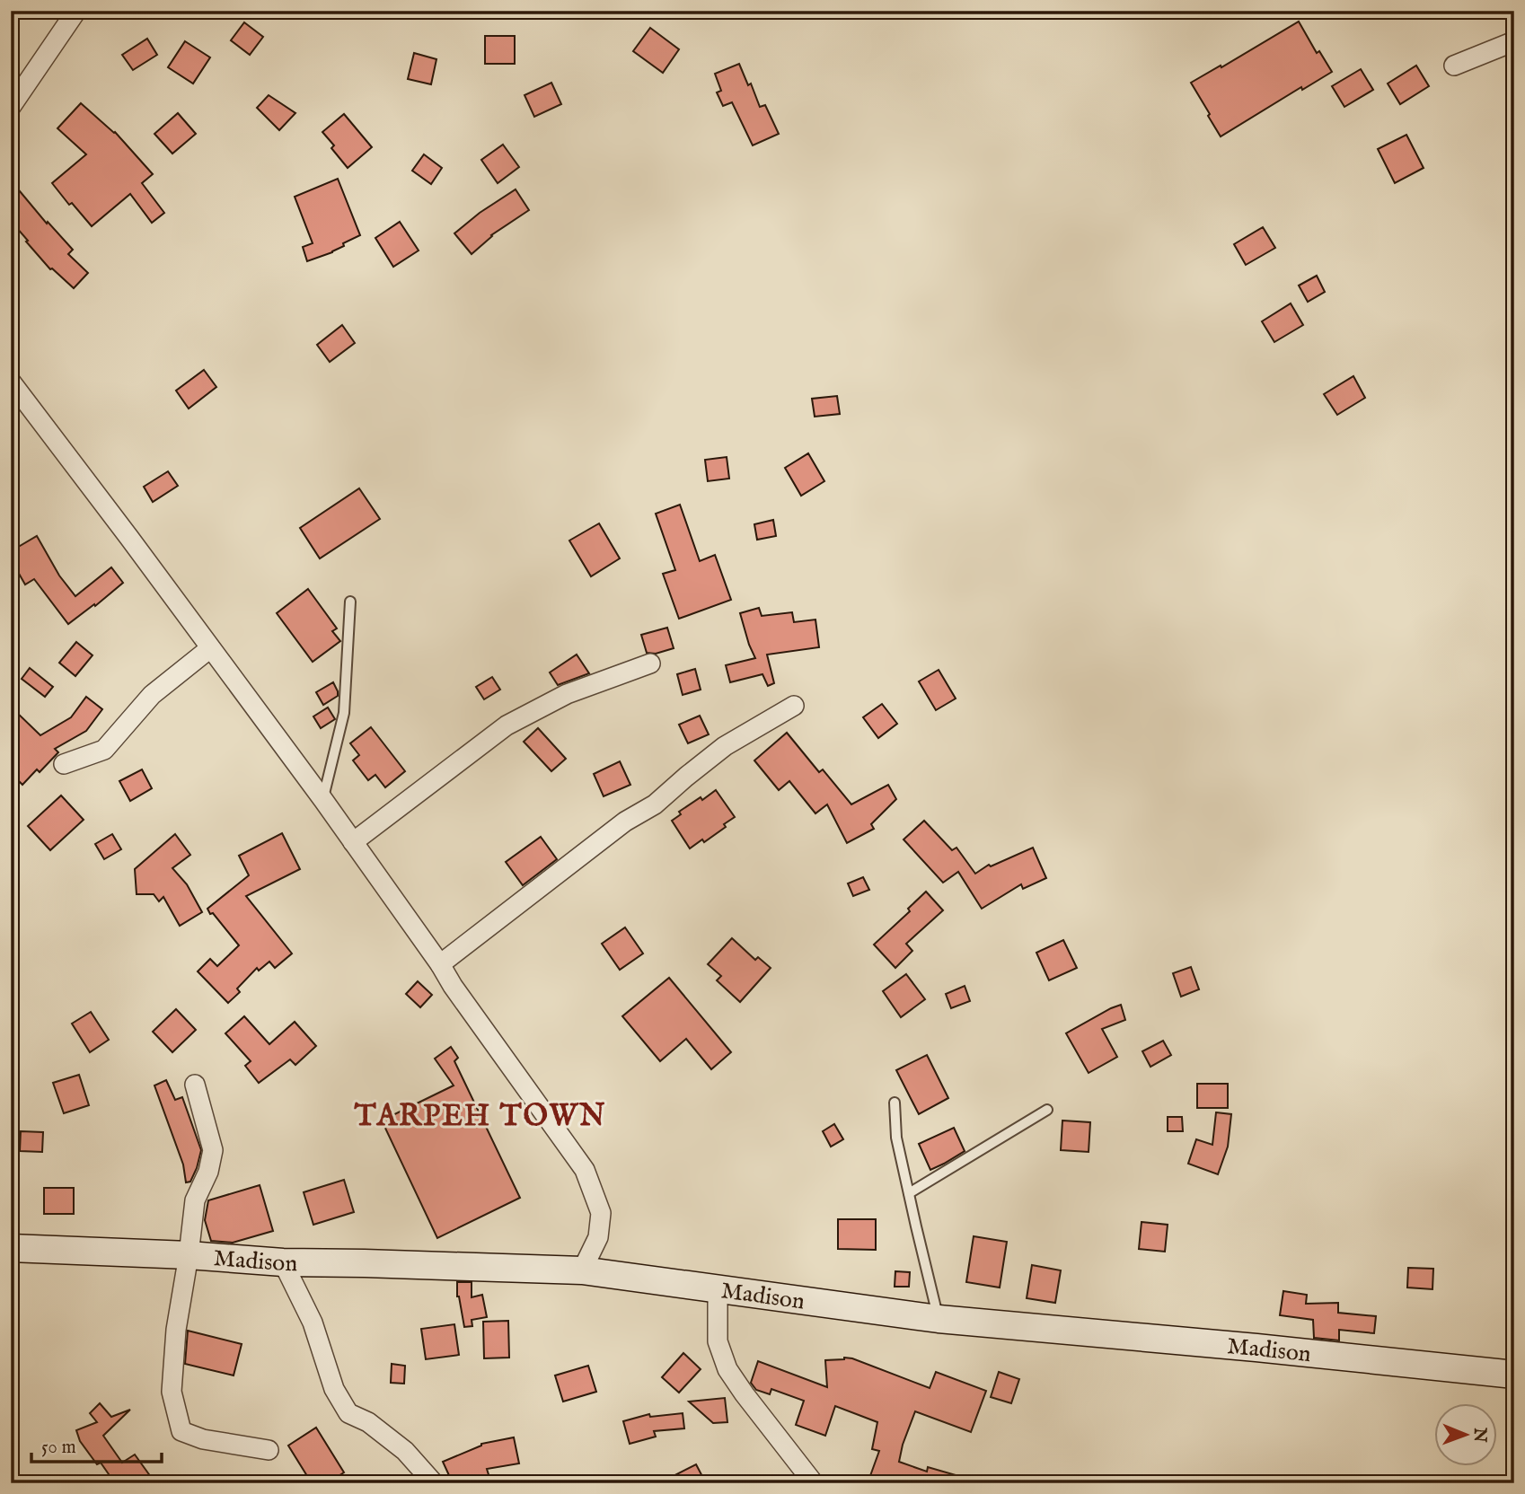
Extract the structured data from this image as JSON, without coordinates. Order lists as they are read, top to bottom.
{
  "streets": {
    "street": ["Madison"]
  },
  "districts": ["TARPEH TOWN"],
  "scale_bar": "50 m",
  "north": "right"
}
